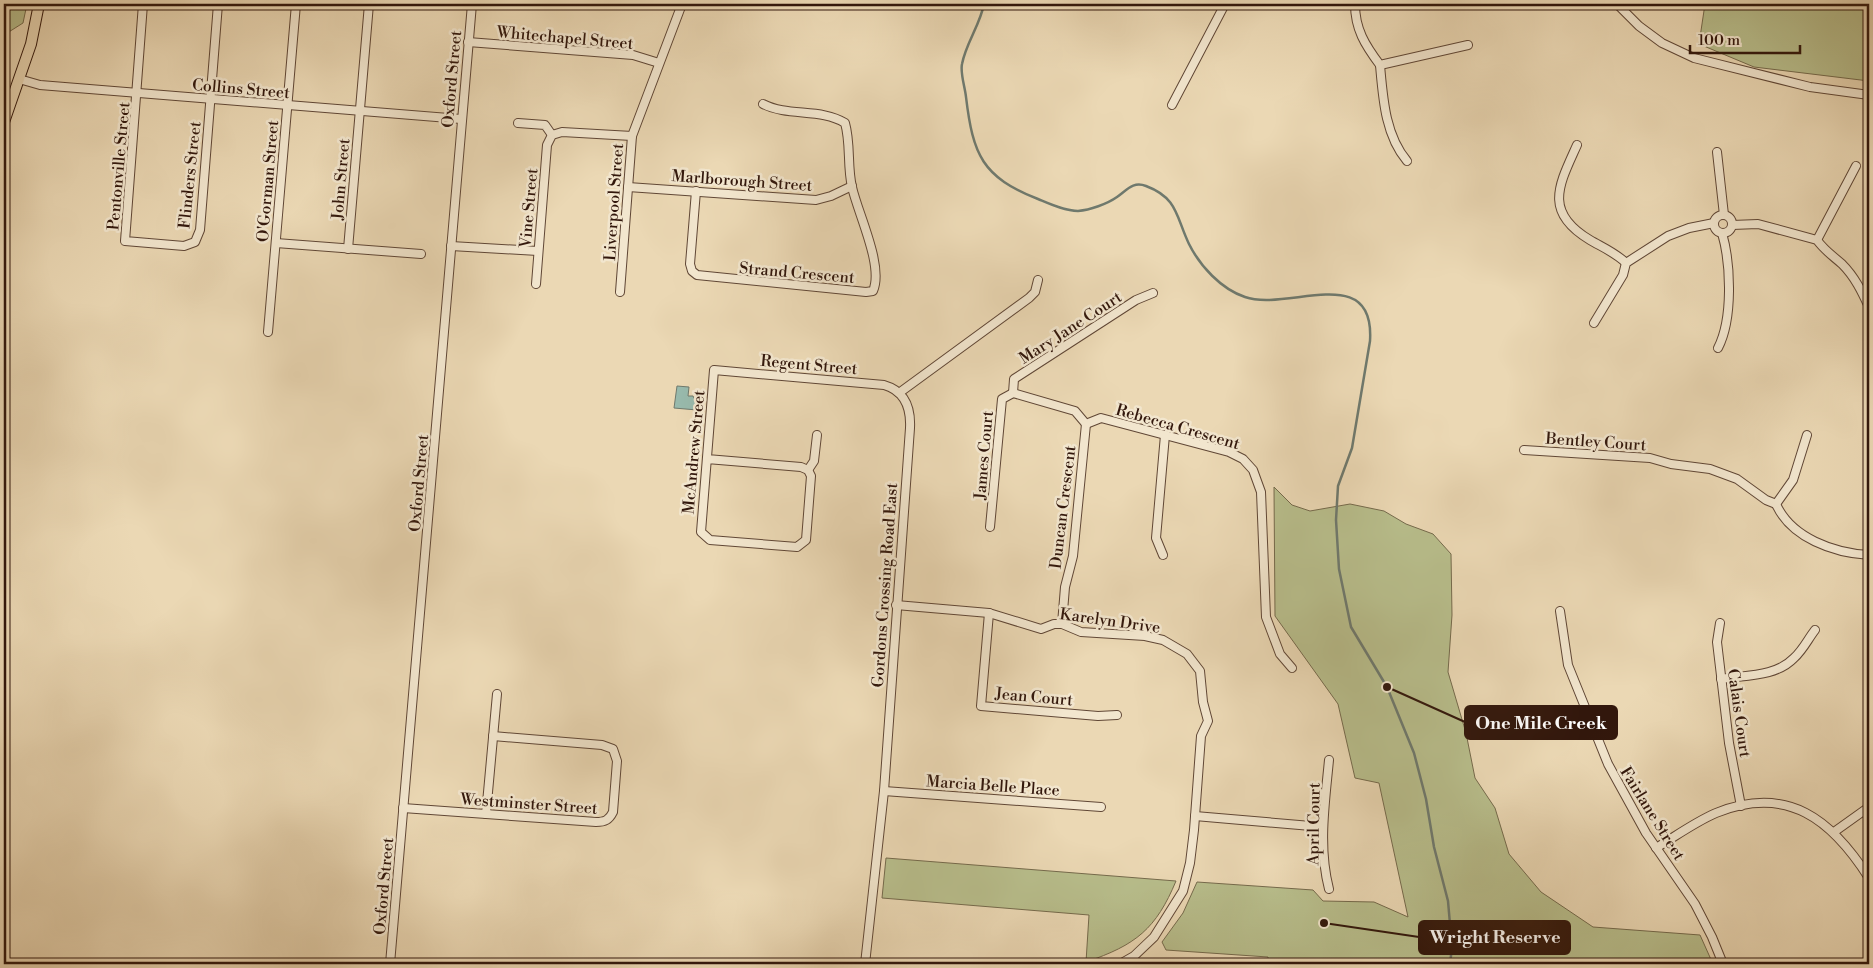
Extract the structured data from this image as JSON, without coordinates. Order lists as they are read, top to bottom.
{
  "streets": {
    "street": [
      "Whitechapel Street",
      "Oxford Street",
      "Collins Street",
      "Pentonville Street",
      "Flinders Street",
      "John Street",
      "Marlborough Street",
      "O'Gorman Street",
      "Liverpool Street",
      "Vine Street",
      "Strand Crescent",
      "Mary Jane Court",
      "Regent Street",
      "Rebecca Crescent",
      "Bentley Court",
      "McAndrew Street",
      "James Court",
      "Duncan Crescent",
      "Gordons Crossing Road East",
      "Karelyn Drive",
      "Jean Court",
      "Calais Court",
      "Marcia Belle Place",
      "Westminster Street",
      "Fairlane Street",
      "April Court"
    ]
  },
  "crossings": [
    ["Whitechapel Street", "Oxford Street"],
    ["Whitechapel Street", "Liverpool Street"],
    ["Oxford Street", "Collins Street"],
    ["Oxford Street", "Westminster Street"],
    ["Collins Street", "Pentonville Street"],
    ["Collins Street", "Flinders Street"],
    ["Collins Street", "John Street"],
    ["Collins Street", "O'Gorman Street"],
    ["Pentonville Street", "Flinders Street"],
    ["Marlborough Street", "Liverpool Street"],
    ["Marlborough Street", "Strand Crescent"],
    ["Mary Jane Court", "James Court"],
    ["Regent Street", "McAndrew Street"],
    ["Regent Street", "Gordons Crossing Road East"],
    ["Rebecca Crescent", "Duncan Crescent"],
    ["Duncan Crescent", "Karelyn Drive"],
    ["Gordons Crossing Road East", "Karelyn Drive"],
    ["Gordons Crossing Road East", "Marcia Belle Place"],
    ["Karelyn Drive", "Jean Court"]
  ],
  "places": ["One Mile Creek", "Wright Reserve"],
  "scale_bar": "100 m"
}
